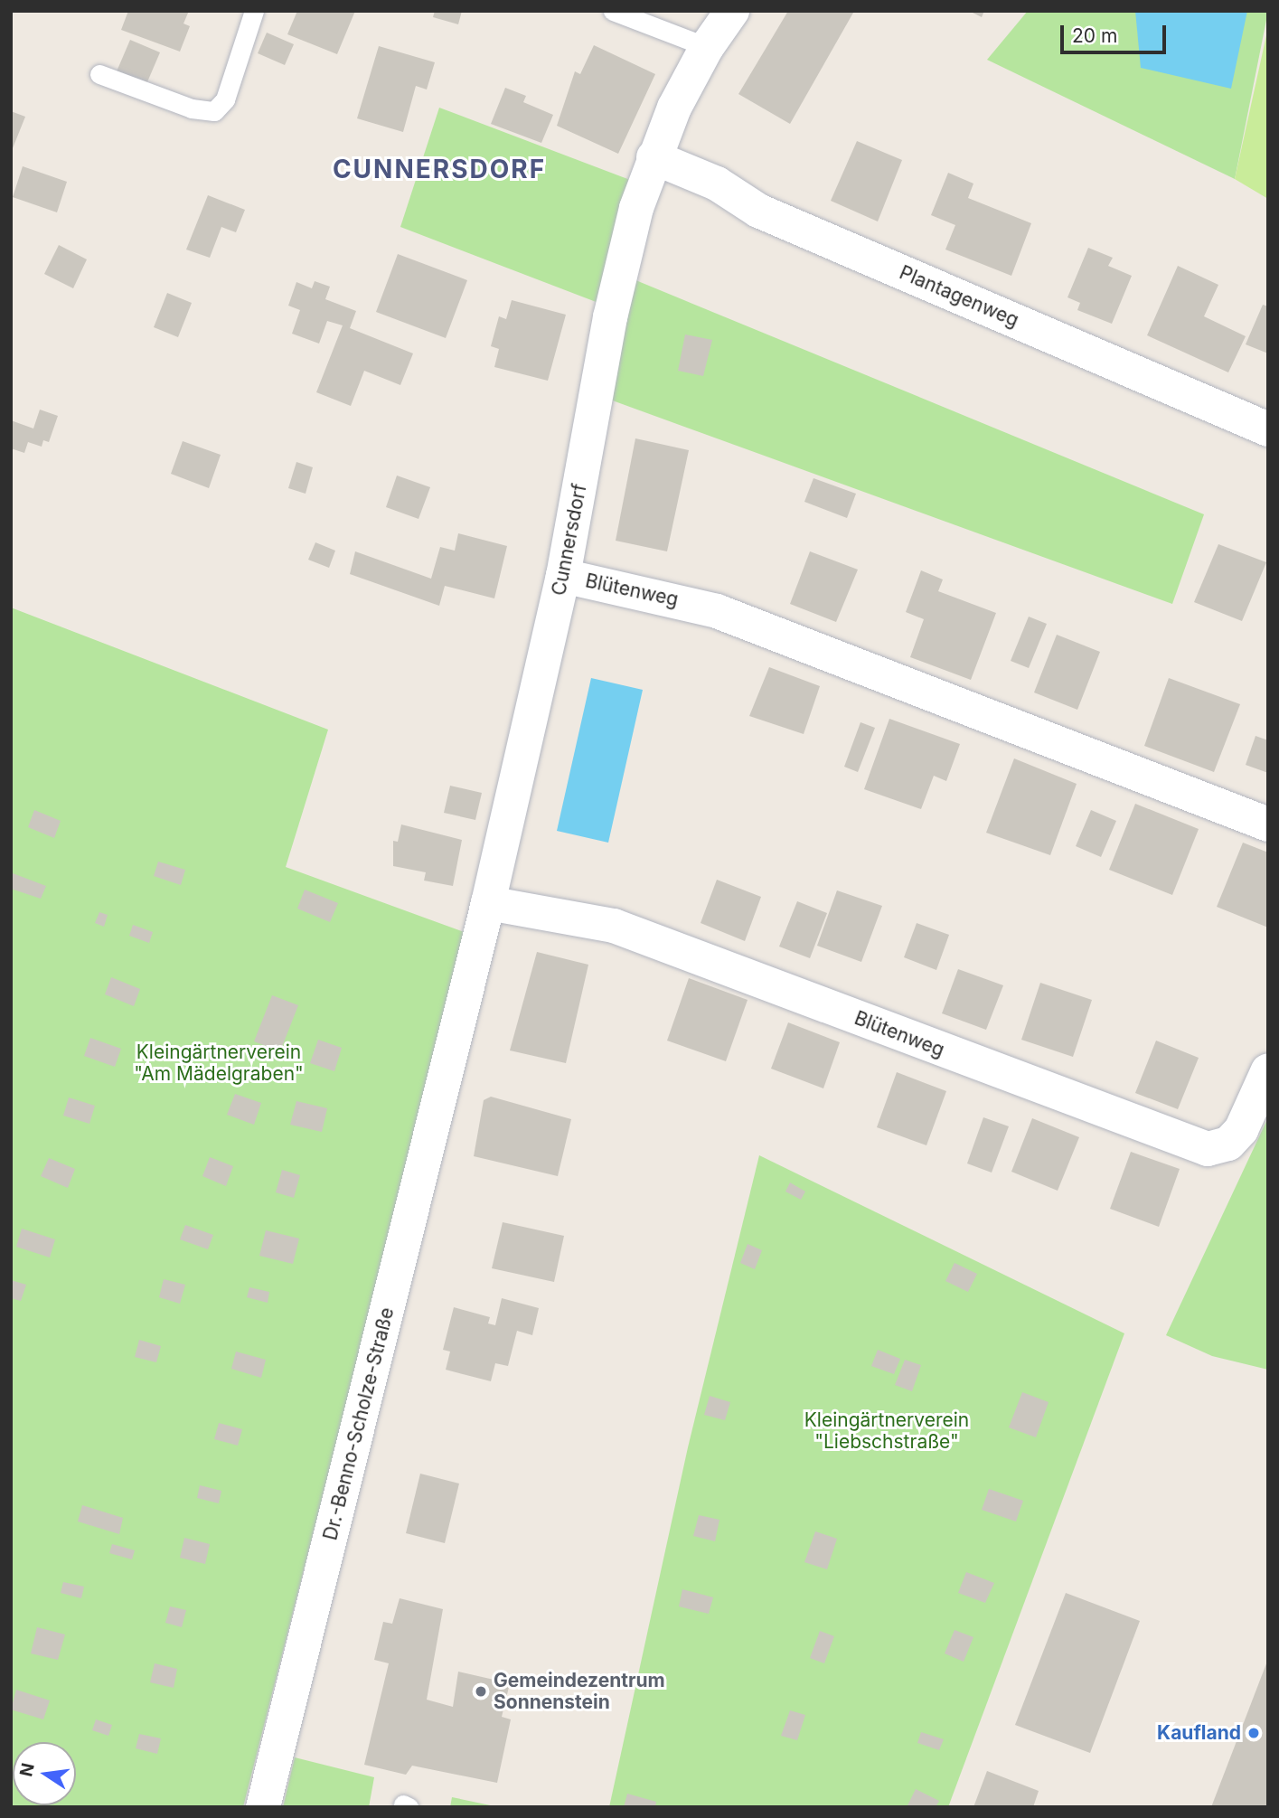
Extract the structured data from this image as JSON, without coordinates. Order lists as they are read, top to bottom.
{
  "streets": {
    "street": [
      "Plantagenweg",
      "Cunnersdorf",
      "Blütenweg",
      "Dr.-Benno-Scholze-Straße"
    ]
  },
  "crossings": [
    ["Plantagenweg", "Cunnersdorf"],
    ["Cunnersdorf", "Blütenweg"],
    ["Cunnersdorf", "Dr.-Benno-Scholze-Straße"]
  ],
  "districts": ["CUNNERSDORF"],
  "parks": ["Kleingärtnerverein \"Am Mädelgraben\"", "Kleingärtnerverein \"Liebschstraße\""],
  "places": ["Gemeindezentrum Sonnenstein", "Kaufland"],
  "scale_bar": "20 m",
  "north": "left"
}
